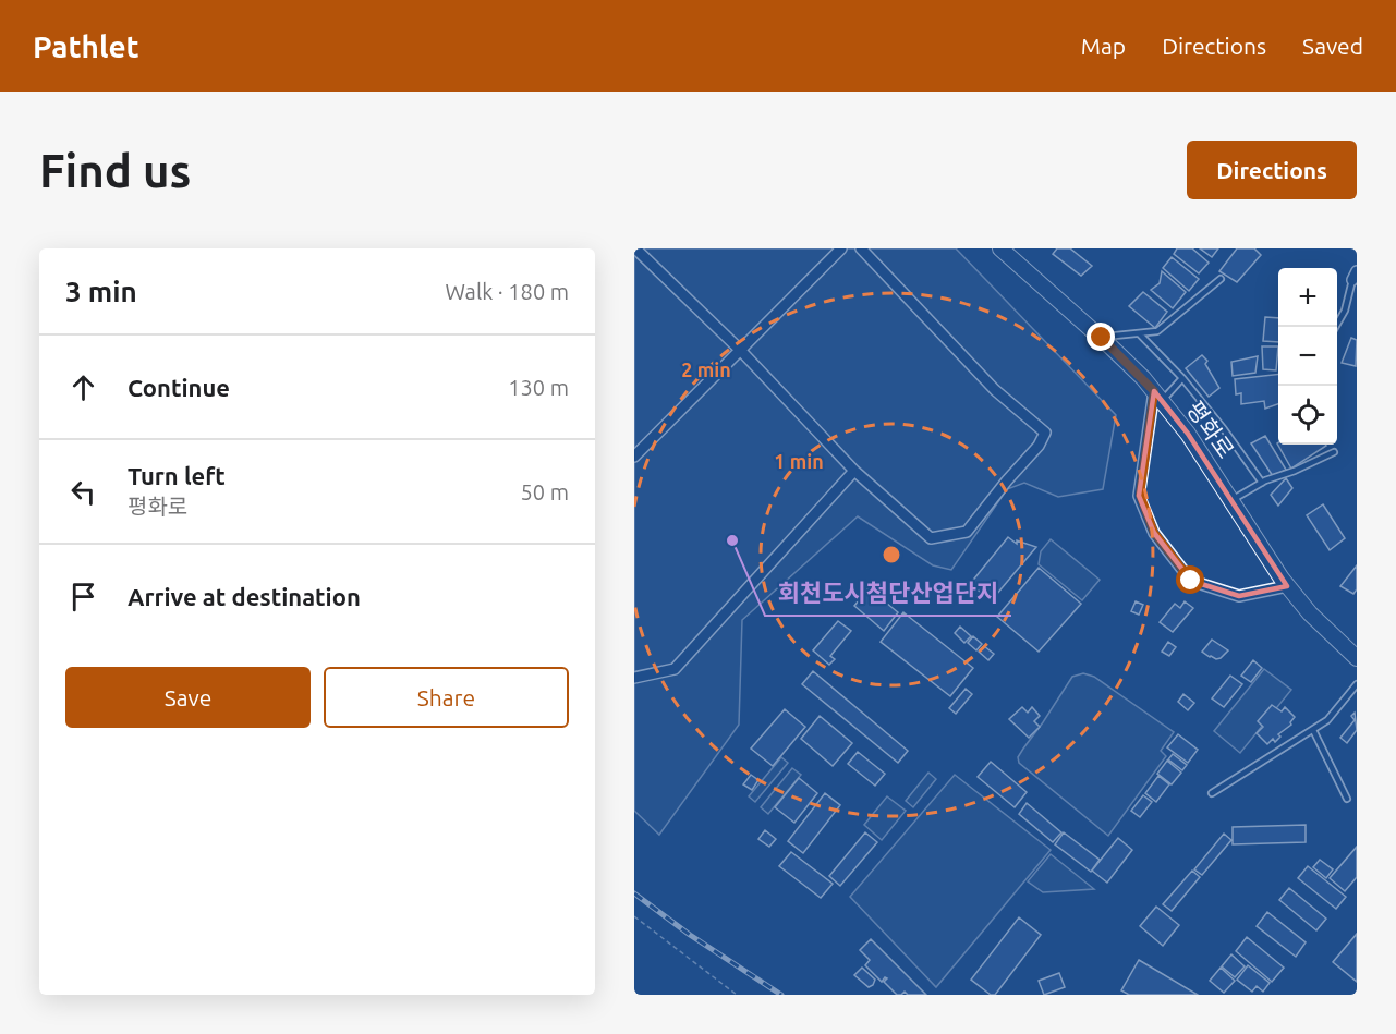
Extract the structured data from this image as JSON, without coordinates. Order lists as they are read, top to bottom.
{
  "streets": {
    "main road": ["평화로"]
  },
  "places": ["회천도시첨단산업단지"],
  "page": {
    "header": "Pathlet",
    "nav": ["Map", "Directions", "Saved"],
    "buttons": [
      "Directions",
      ["Save", "Share"]
    ],
    "title": "Find us",
    "heading": ["3 min", "Walk · 180 m"],
    "map_buttons": ["+", "−"],
    "list": [
      ["Continue", "130 m"],
      ["Turn left", "평화로", "50 m"],
      "Arrive at destination"
    ]
  },
  "rings": ["2 min", "1 min"]
}
